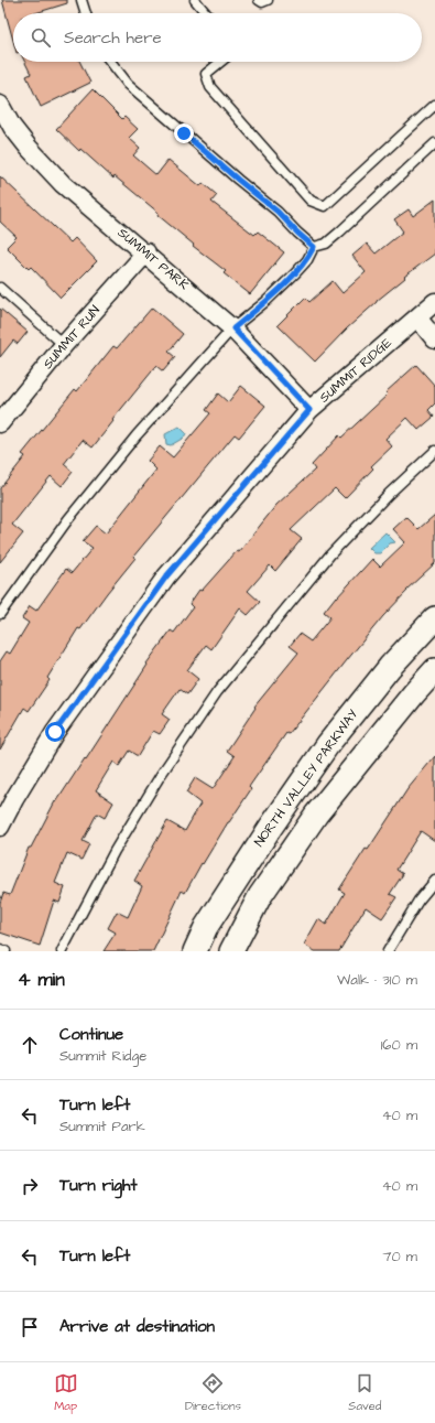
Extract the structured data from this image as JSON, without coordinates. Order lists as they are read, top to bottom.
{
  "streets": {
    "street": [
      "SUMMIT PARK",
      "SUMMIT RUN",
      "SUMMIT RIDGE",
      "NORTH VALLEY PARKWAY"
    ]
  },
  "crossings": [
    ["SUMMIT PARK", "SUMMIT RUN"],
    ["SUMMIT PARK", "SUMMIT RIDGE"]
  ],
  "page": {
    "search": "Search here",
    "heading": ["4 min", "Walk · 310 m"],
    "list": [
      ["Continue", "Summit Ridge", "160 m"],
      ["Turn left", "Summit Park", "40 m"],
      ["Turn right", "40 m"],
      ["Turn left", "70 m"],
      "Arrive at destination"
    ],
    "nav": ["Map", "Directions", "Saved"]
  }
}
